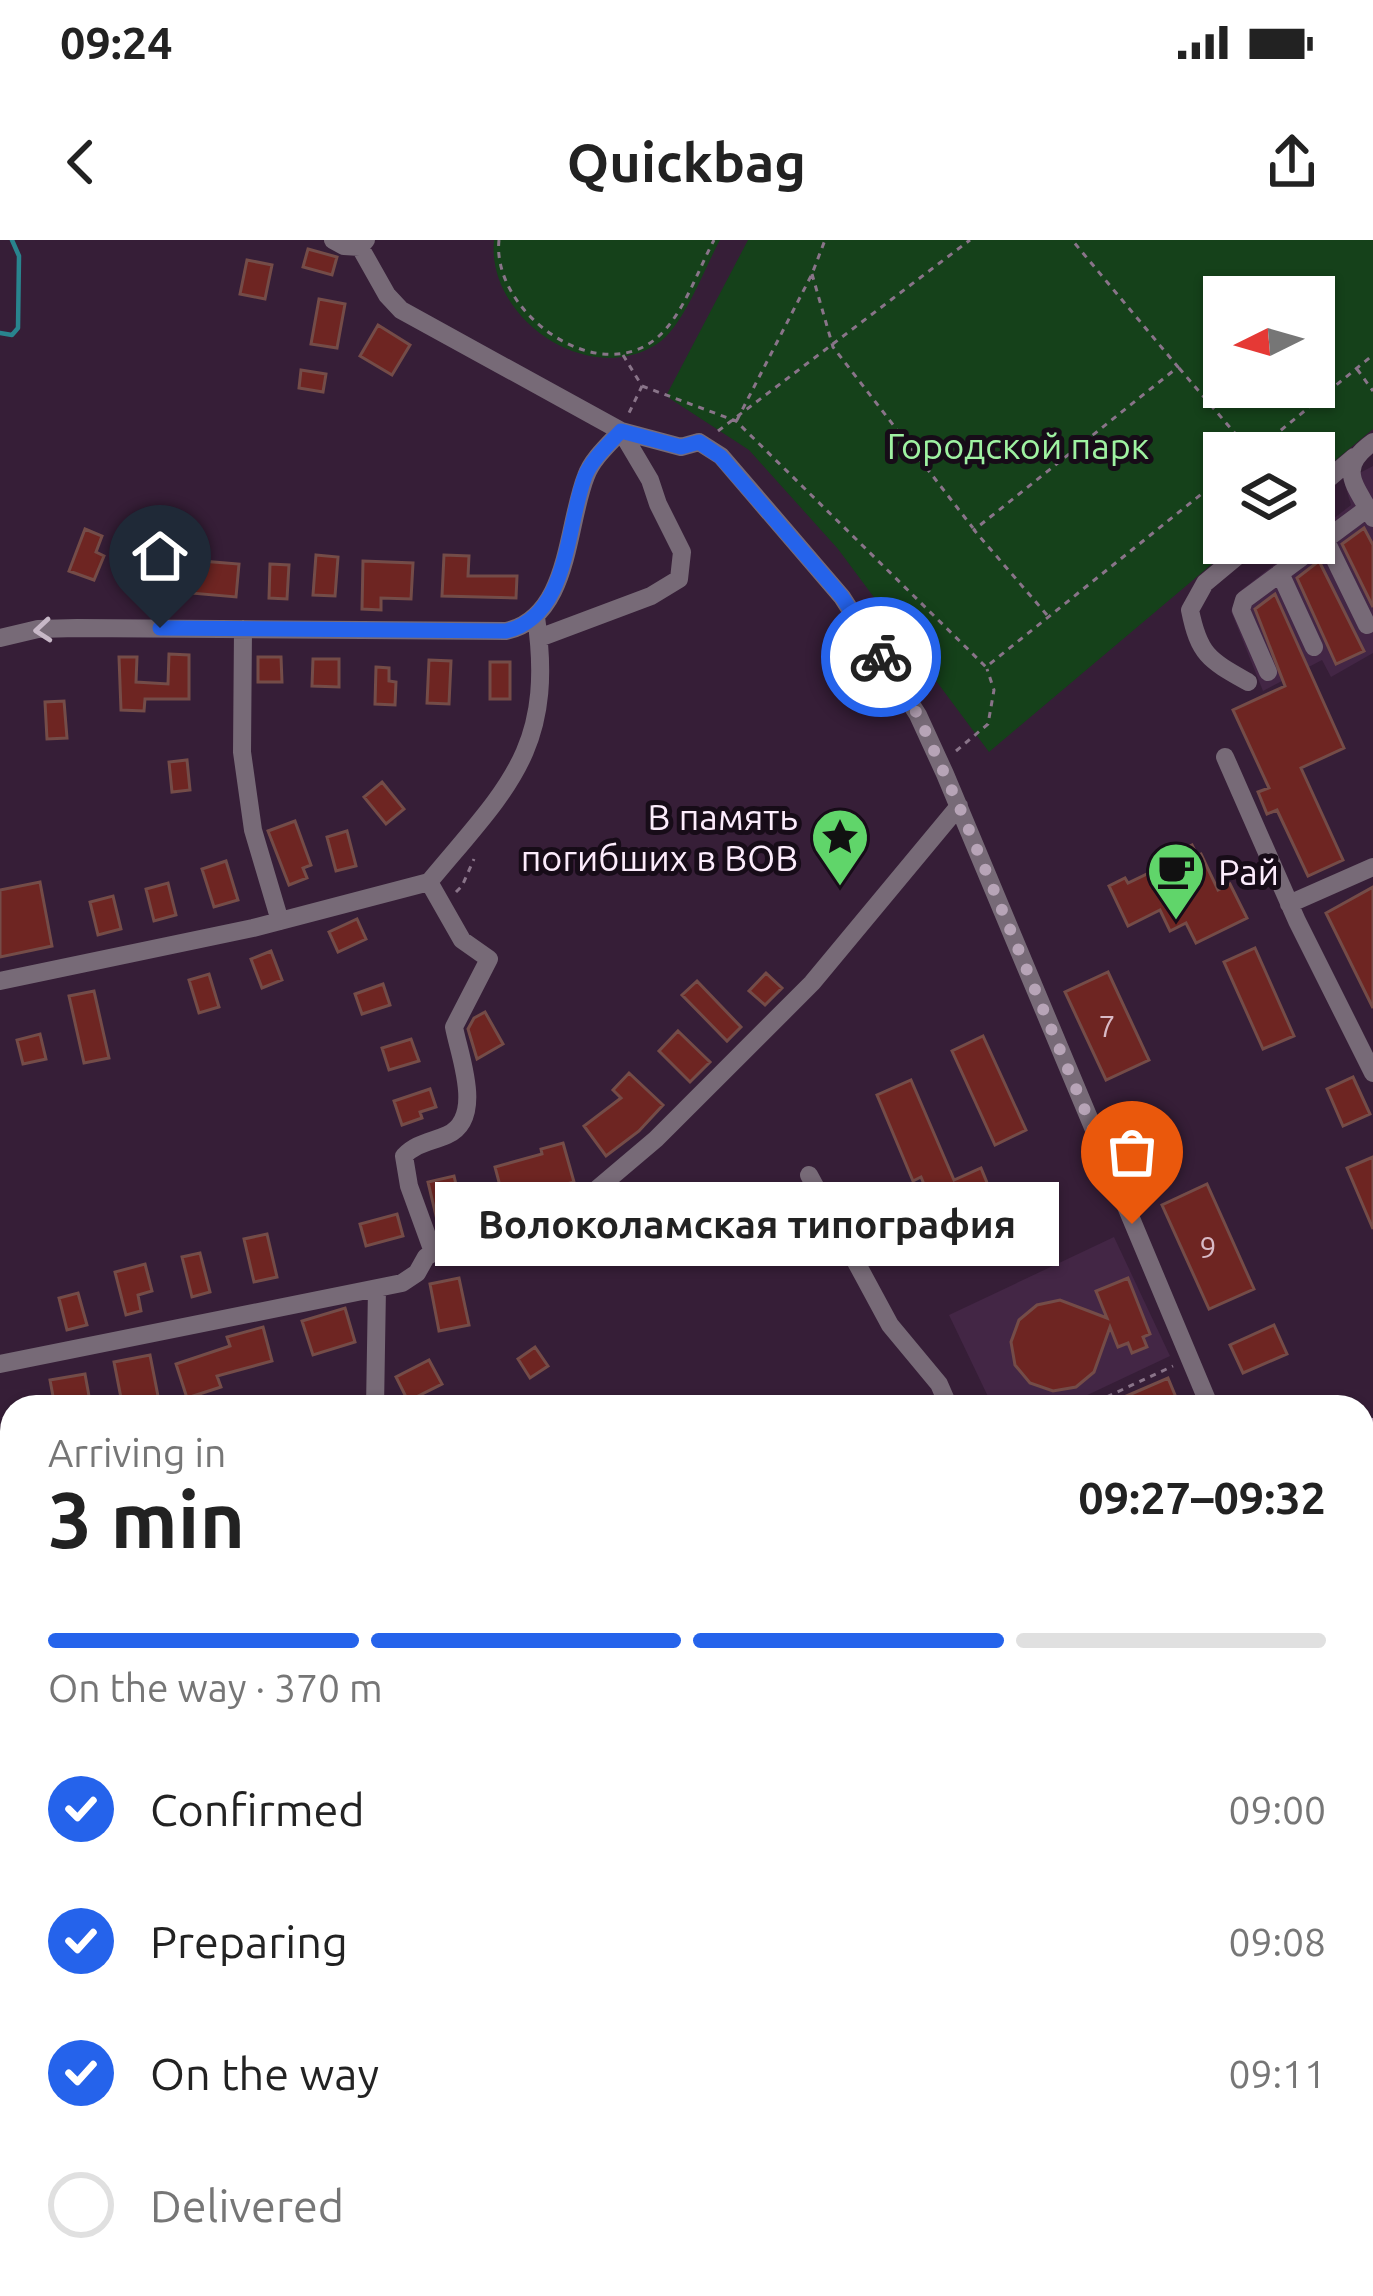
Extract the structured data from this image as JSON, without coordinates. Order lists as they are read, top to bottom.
{
  "parks": ["Городской парк"],
  "places": {
    "place": ["В память погибших в ВОВ"],
    "cafe": ["Рай"],
    "other": ["Волоколамская типография"]
  },
  "house_numbers": ["7", "9"],
  "north": "left",
  "page": {
    "status": "09:24",
    "header": "Quickbag",
    "bubble": "Волоколамская типография",
    "heading": ["3 min", "Arriving in", "09:27–09:32"],
    "bar": "On the way · 370 m",
    "list": [
      ["Confirmed", "09:00"],
      ["Preparing", "09:08"],
      ["On the way", "09:11"],
      "Delivered"
    ]
  }
}
